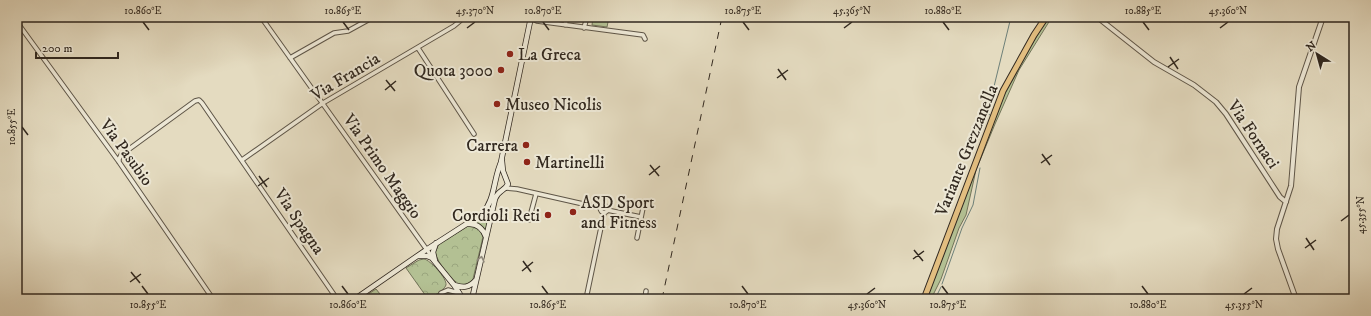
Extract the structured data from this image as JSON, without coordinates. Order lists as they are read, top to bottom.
{
  "streets": {
    "main road": ["Variante Grezzanella", "Via Primo Maggio"],
    "street": [
      "Via Francia",
      "Via Fornaci",
      "Via Pasubio",
      "Via Spagna"
    ]
  },
  "crossings": [
    ["Via Francia", "Via Primo Maggio"],
    ["Via Francia", "Via Spagna"],
    ["Via Pasubio", "Via Spagna"]
  ],
  "places": [
    "La Greca",
    "Quota 3000",
    "Museo Nicolis",
    "Carrera",
    "Martinelli",
    "ASD Sport and Fitness",
    "Cordioli Reti"
  ],
  "scale_bar": "200 m",
  "north": "top left",
  "coordinates": [
    "10.860°E",
    "10.865°E",
    "45.370°N",
    "10.870°E",
    "10.875°E",
    "45.365°N",
    "10.880°E",
    "10.885°E",
    "45.360°N",
    "10.855°E",
    "45.355°N"
  ]
}
